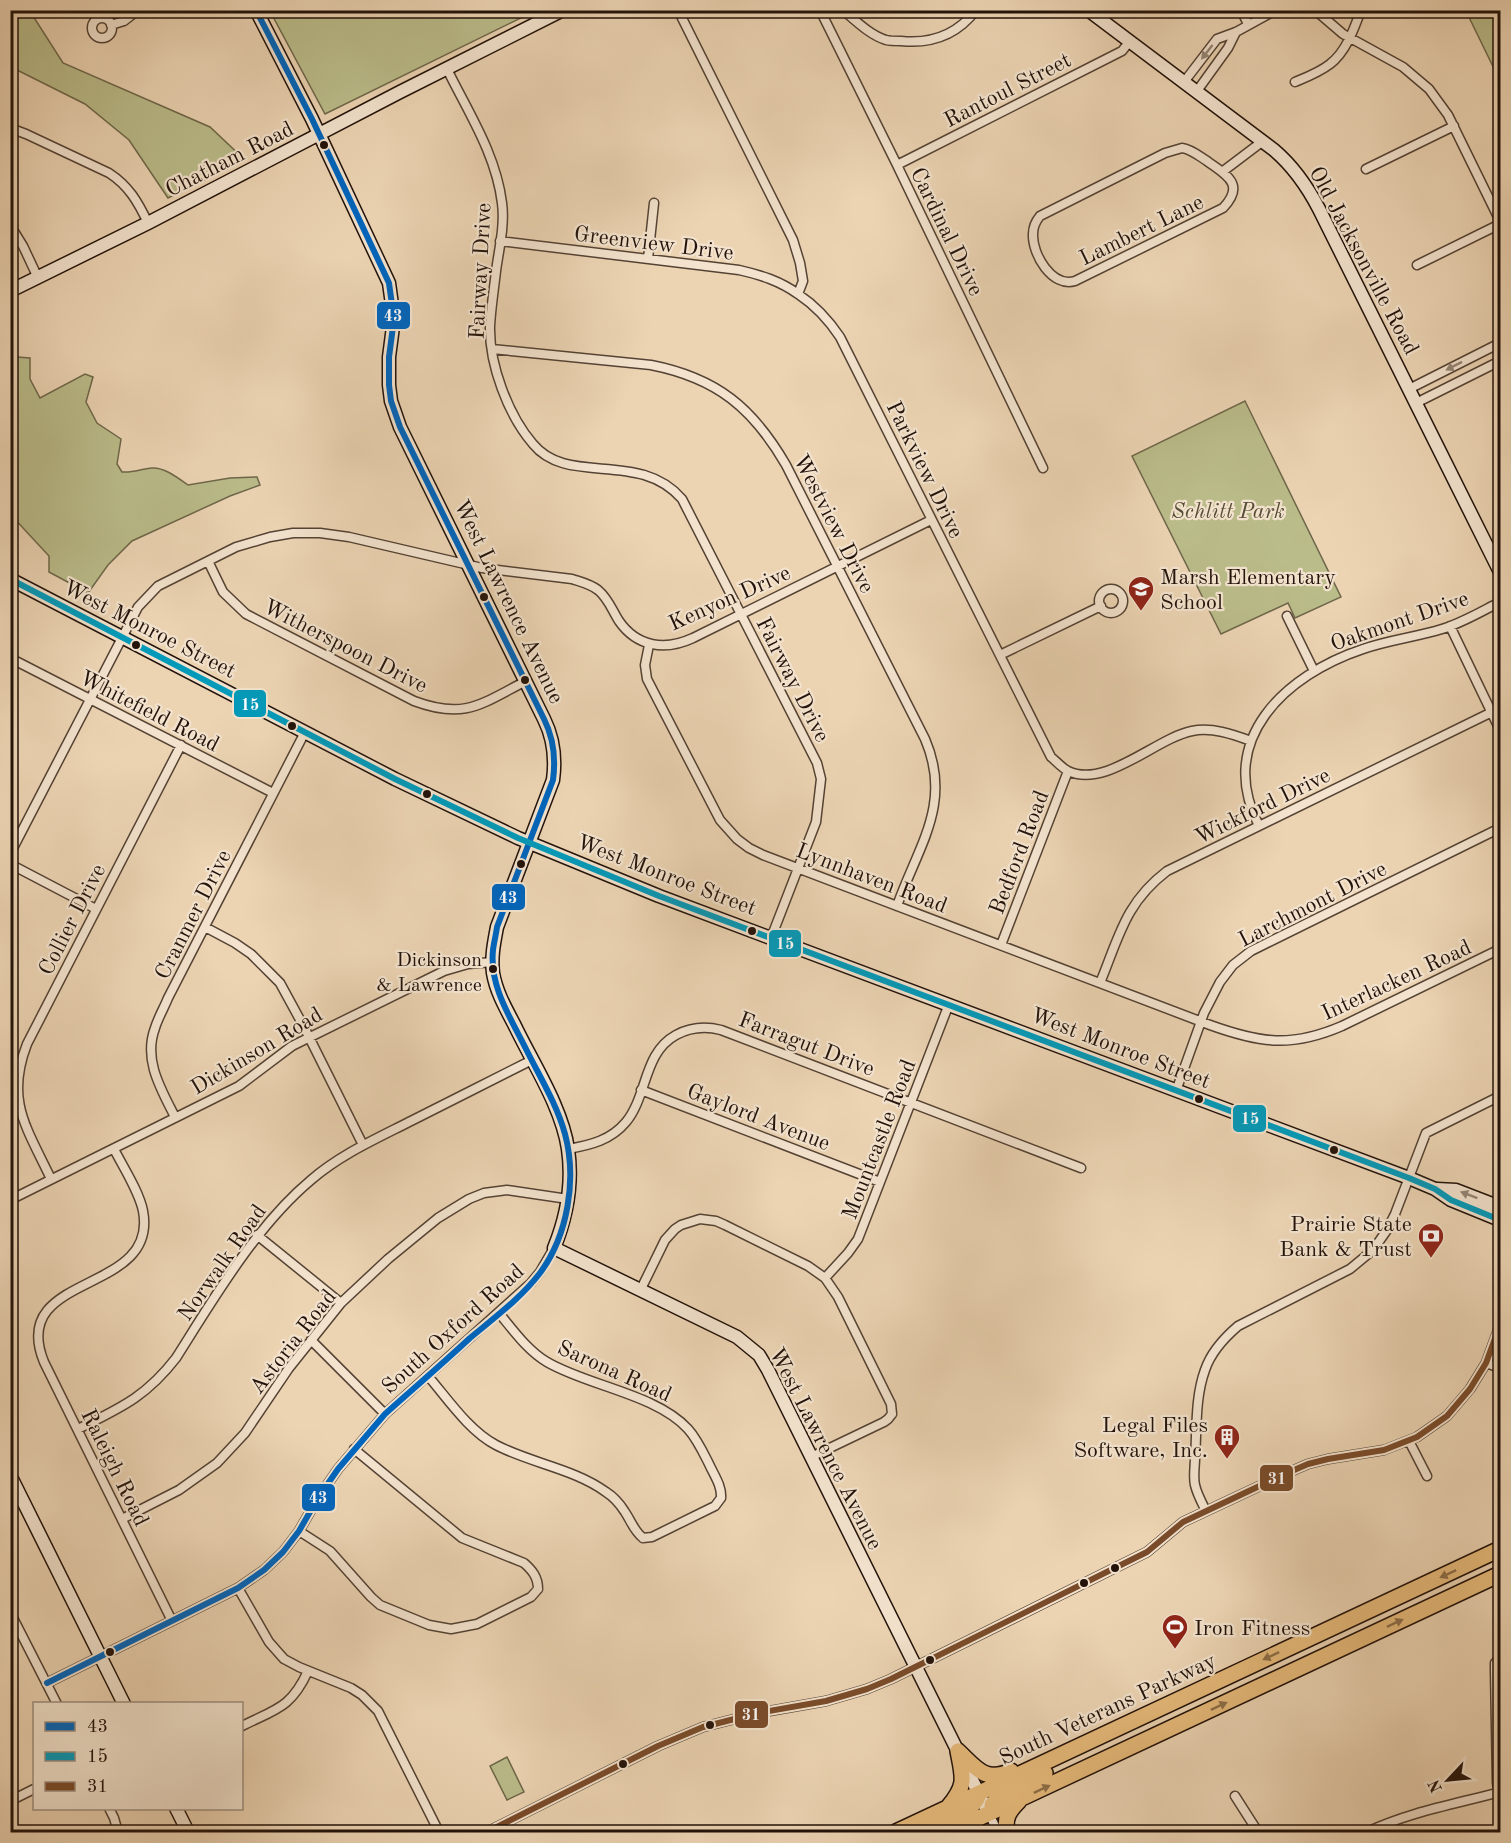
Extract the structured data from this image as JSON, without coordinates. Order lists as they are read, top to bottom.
{
  "streets": {
    "highway": ["South Veterans Parkway"],
    "street": [
      "Rantoul Street",
      "Chatham Road",
      "Lambert Lane",
      "Cardinal Drive",
      "Greenview Drive",
      "Old Jacksonville Road",
      "Fairway Drive",
      "Parkview Drive",
      "Westview Drive",
      "Kenyon Drive",
      "West Lawrence Avenue",
      "Oakmont Drive",
      "West Monroe Street",
      "Witherspoon Drive",
      "Whitefield Road",
      "Wickford Drive",
      "Bedford Road",
      "Lynnhaven Road",
      "Larchmont Drive",
      "Cranmer Drive",
      "Collier Drive",
      "Interlacken Road",
      "Farragut Drive",
      "Dickinson Road",
      "Gaylord Avenue",
      "Mountcastle Road",
      "Norwalk Road",
      "South Oxford Road",
      "Astoria Road",
      "Sarona Road",
      "Raleigh Road"
    ]
  },
  "crossings": [
    ["Rantoul Street", "Cardinal Drive"],
    ["Rantoul Street", "Old Jacksonville Road"],
    ["Chatham Road", "Fairway Drive"],
    ["Chatham Road", "West Lawrence Avenue"],
    ["Lambert Lane", "Old Jacksonville Road"],
    ["Greenview Drive", "Fairway Drive"],
    ["Greenview Drive", "Parkview Drive"],
    ["Fairway Drive", "Westview Drive"],
    ["Fairway Drive", "Kenyon Drive"],
    ["Fairway Drive", "West Monroe Street"],
    ["Fairway Drive", "Lynnhaven Road"],
    ["Parkview Drive", "Kenyon Drive"],
    ["Parkview Drive", "Bedford Road"],
    ["Westview Drive", "Kenyon Drive"],
    ["Westview Drive", "Lynnhaven Road"],
    ["Kenyon Drive", "West Lawrence Avenue"],
    ["Kenyon Drive", "West Monroe Street"],
    ["Kenyon Drive", "Witherspoon Drive"],
    ["Kenyon Drive", "Whitefield Road"],
    ["Kenyon Drive", "Lynnhaven Road"],
    ["West Lawrence Avenue", "West Monroe Street"],
    ["West Lawrence Avenue", "Witherspoon Drive"],
    ["West Lawrence Avenue", "Farragut Drive"],
    ["West Lawrence Avenue", "Dickinson Road"],
    ["West Lawrence Avenue", "Norwalk Road"],
    ["West Lawrence Avenue", "South Oxford Road"],
    ["West Lawrence Avenue", "Astoria Road"],
    ["West Lawrence Avenue", "South Veterans Parkway"],
    ["Oakmont Drive", "Wickford Drive"],
    ["West Monroe Street", "Larchmont Drive"],
    ["West Monroe Street", "Cranmer Drive"],
    ["West Monroe Street", "Mountcastle Road"],
    ["Whitefield Road", "Cranmer Drive"],
    ["Whitefield Road", "Collier Drive"],
    ["Wickford Drive", "Lynnhaven Road"],
    ["Bedford Road", "Lynnhaven Road"],
    ["Lynnhaven Road", "Larchmont Drive"],
    ["Lynnhaven Road", "Interlacken Road"],
    ["Larchmont Drive", "Interlacken Road"],
    ["Cranmer Drive", "Dickinson Road"],
    ["Collier Drive", "Dickinson Road"],
    ["Farragut Drive", "Gaylord Avenue"],
    ["Farragut Drive", "Mountcastle Road"],
    ["Dickinson Road", "Raleigh Road"],
    ["Gaylord Avenue", "Mountcastle Road"],
    ["Norwalk Road", "Raleigh Road"],
    ["South Oxford Road", "Sarona Road"],
    ["South Oxford Road", "Raleigh Road"],
    ["Astoria Road", "Raleigh Road"]
  ],
  "parks": ["Schlitt Park"],
  "places": {
    "school or university": ["Marsh Elementary School"],
    "other": ["Dickinson & Lawrence"],
    "bank": ["Prairie State Bank & Trust"],
    "building": ["Legal Files Software, Inc."],
    "sports": ["Iron Fitness"]
  },
  "lines": ["transit line 43", "transit line 15", "transit line 31"],
  "legend": ["43", "15", "31"],
  "north": "bottom left"
}
